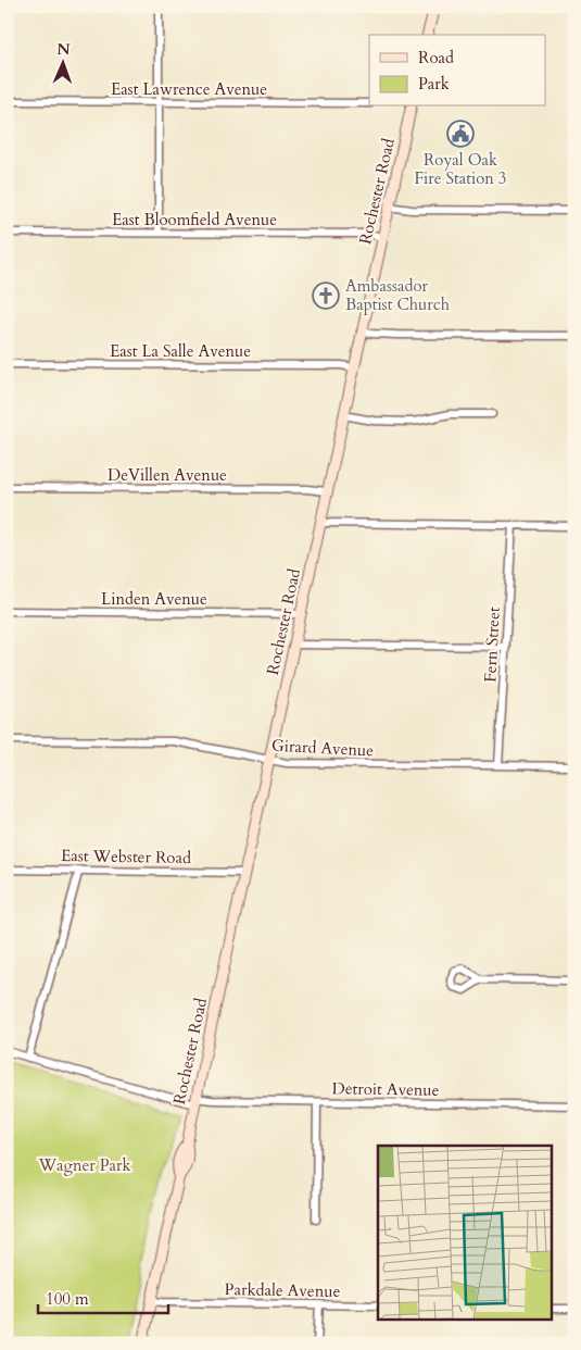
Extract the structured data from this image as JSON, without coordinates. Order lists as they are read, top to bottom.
{
  "streets": {
    "main road": ["Rochester Road"],
    "street": [
      "East Lawrence Avenue",
      "East Bloomfield Avenue",
      "East La Salle Avenue",
      "DeVillen Avenue",
      "Linden Avenue",
      "Fern Street",
      "Girard Avenue",
      "East Webster Road",
      "Detroit Avenue",
      "Parkdale Avenue"
    ]
  },
  "crossings": [
    ["Rochester Road", "East Bloomfield Avenue"],
    ["Rochester Road", "East La Salle Avenue"],
    ["Rochester Road", "DeVillen Avenue"],
    ["Rochester Road", "Linden Avenue"],
    ["Rochester Road", "Girard Avenue"],
    ["Rochester Road", "East Webster Road"],
    ["Rochester Road", "Detroit Avenue"],
    ["Rochester Road", "Parkdale Avenue"],
    ["Fern Street", "Girard Avenue"]
  ],
  "parks": ["Wagner Park"],
  "places": {
    "public building": ["Royal Oak Fire Station 3"],
    "church": ["Ambassador Baptist Church"]
  },
  "legend": ["Road", "Park"],
  "scale_bar": "100 m",
  "north": "top"
}
